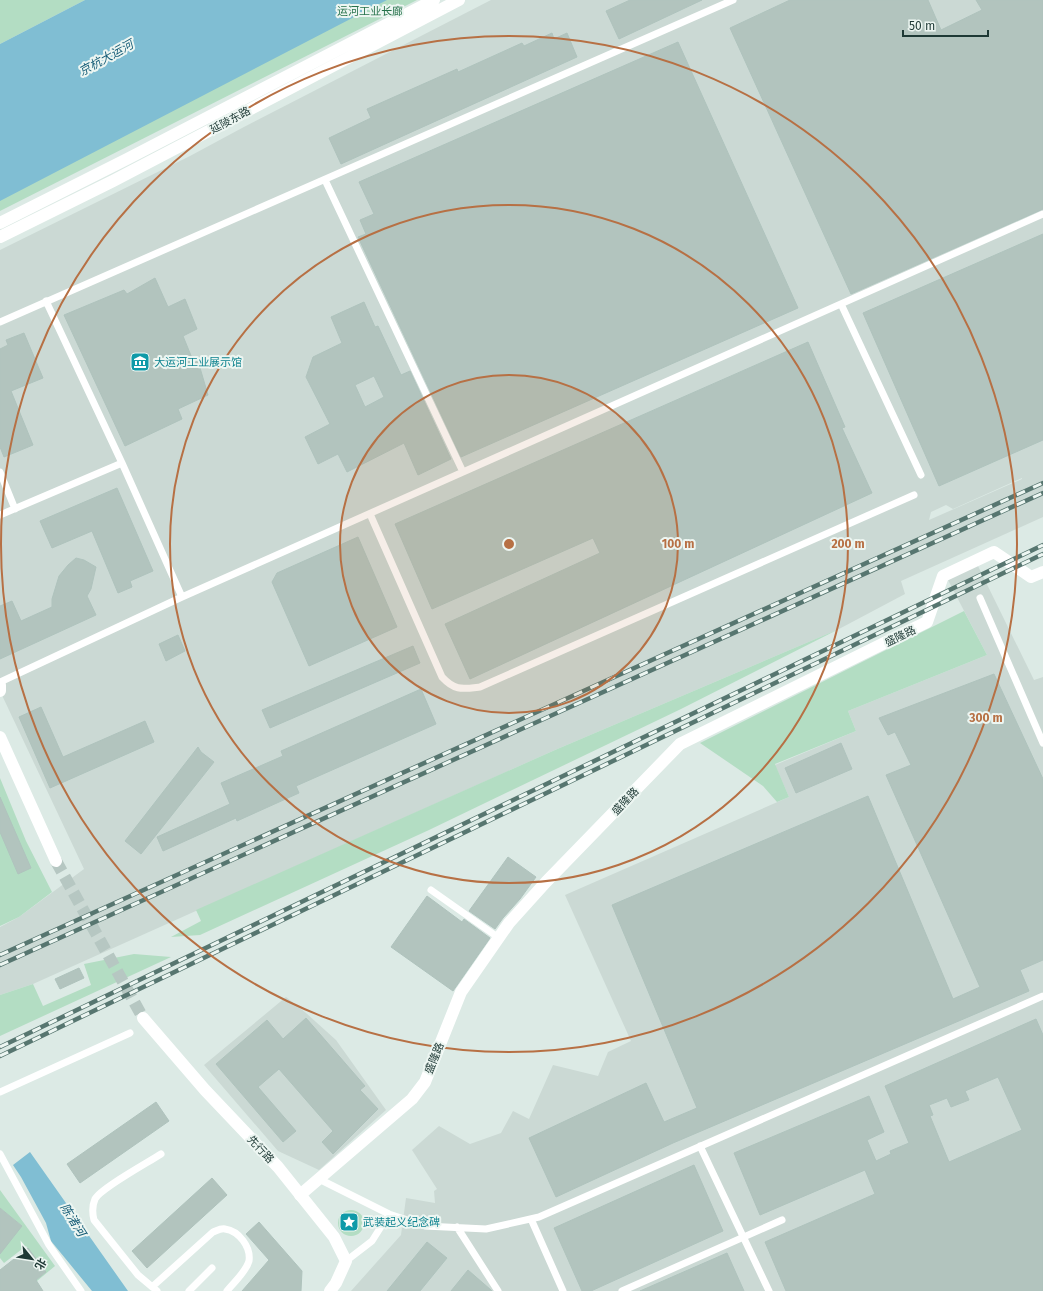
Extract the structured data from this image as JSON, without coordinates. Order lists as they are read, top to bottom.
{
  "streets": {
    "street": ["延陵东路", "盛隆路", "先行路"]
  },
  "crossings": [
    ["盛隆路", "先行路"]
  ],
  "water": ["京杭大运河", "陈渚河"],
  "parks": ["运河工业长廊"],
  "places": {
    "museum": ["大运河工业展示馆"],
    "place": ["武装起义纪念碑"]
  },
  "scale_bar": "50 m",
  "north": "bottom right",
  "rings": ["100 m", "200 m", "300 m"]
}
